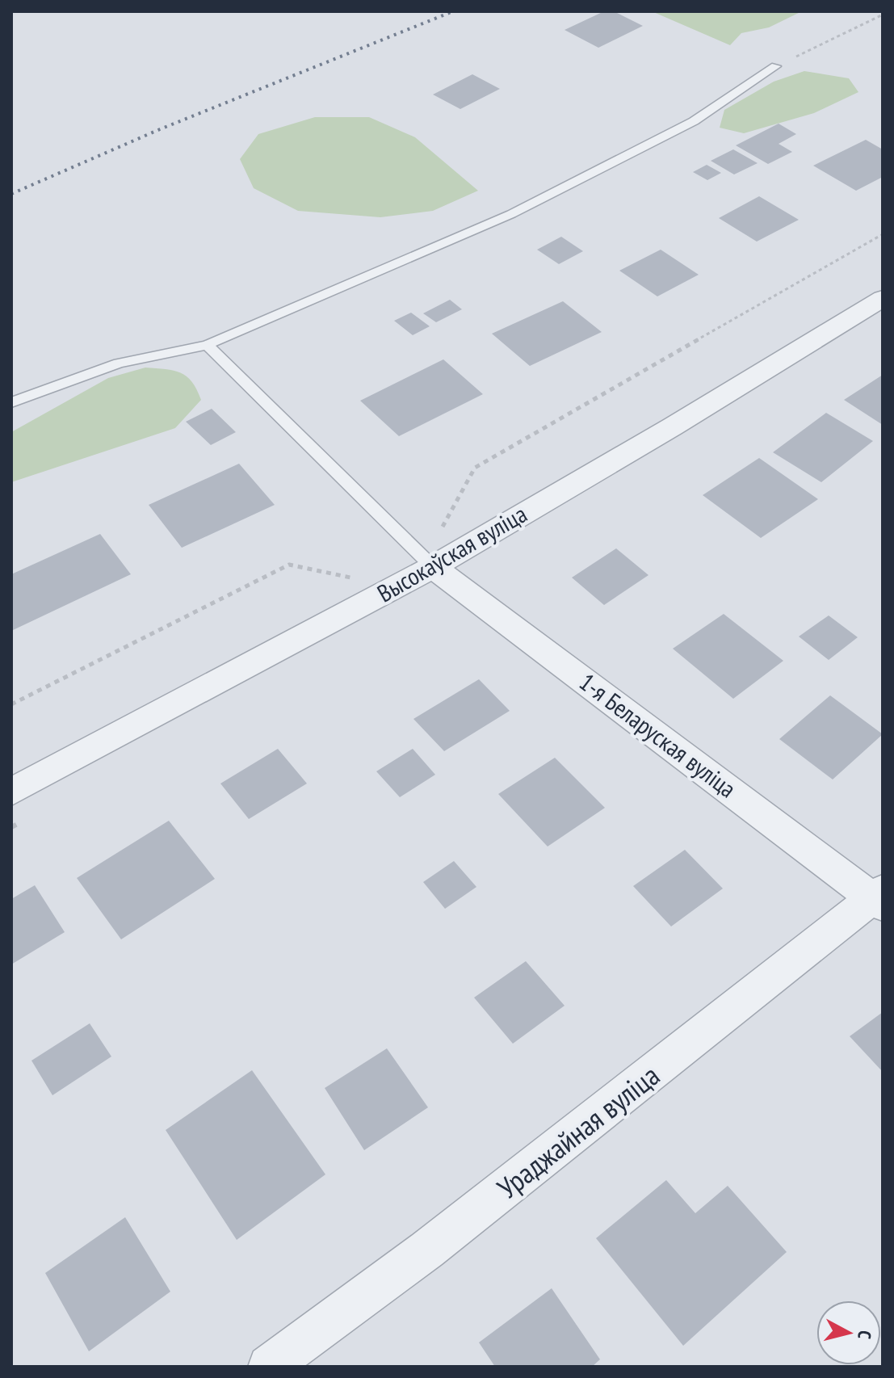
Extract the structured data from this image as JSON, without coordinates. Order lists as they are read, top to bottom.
{
  "streets": {
    "street": ["Высокаўская вуліца", "1-я Беларуская вуліца", "Ураджайная вуліца"]
  },
  "crossings": [
    ["Высокаўская вуліца", "1-я Беларуская вуліца"],
    ["1-я Беларуская вуліца", "Ураджайная вуліца"]
  ],
  "north": "right"
}
